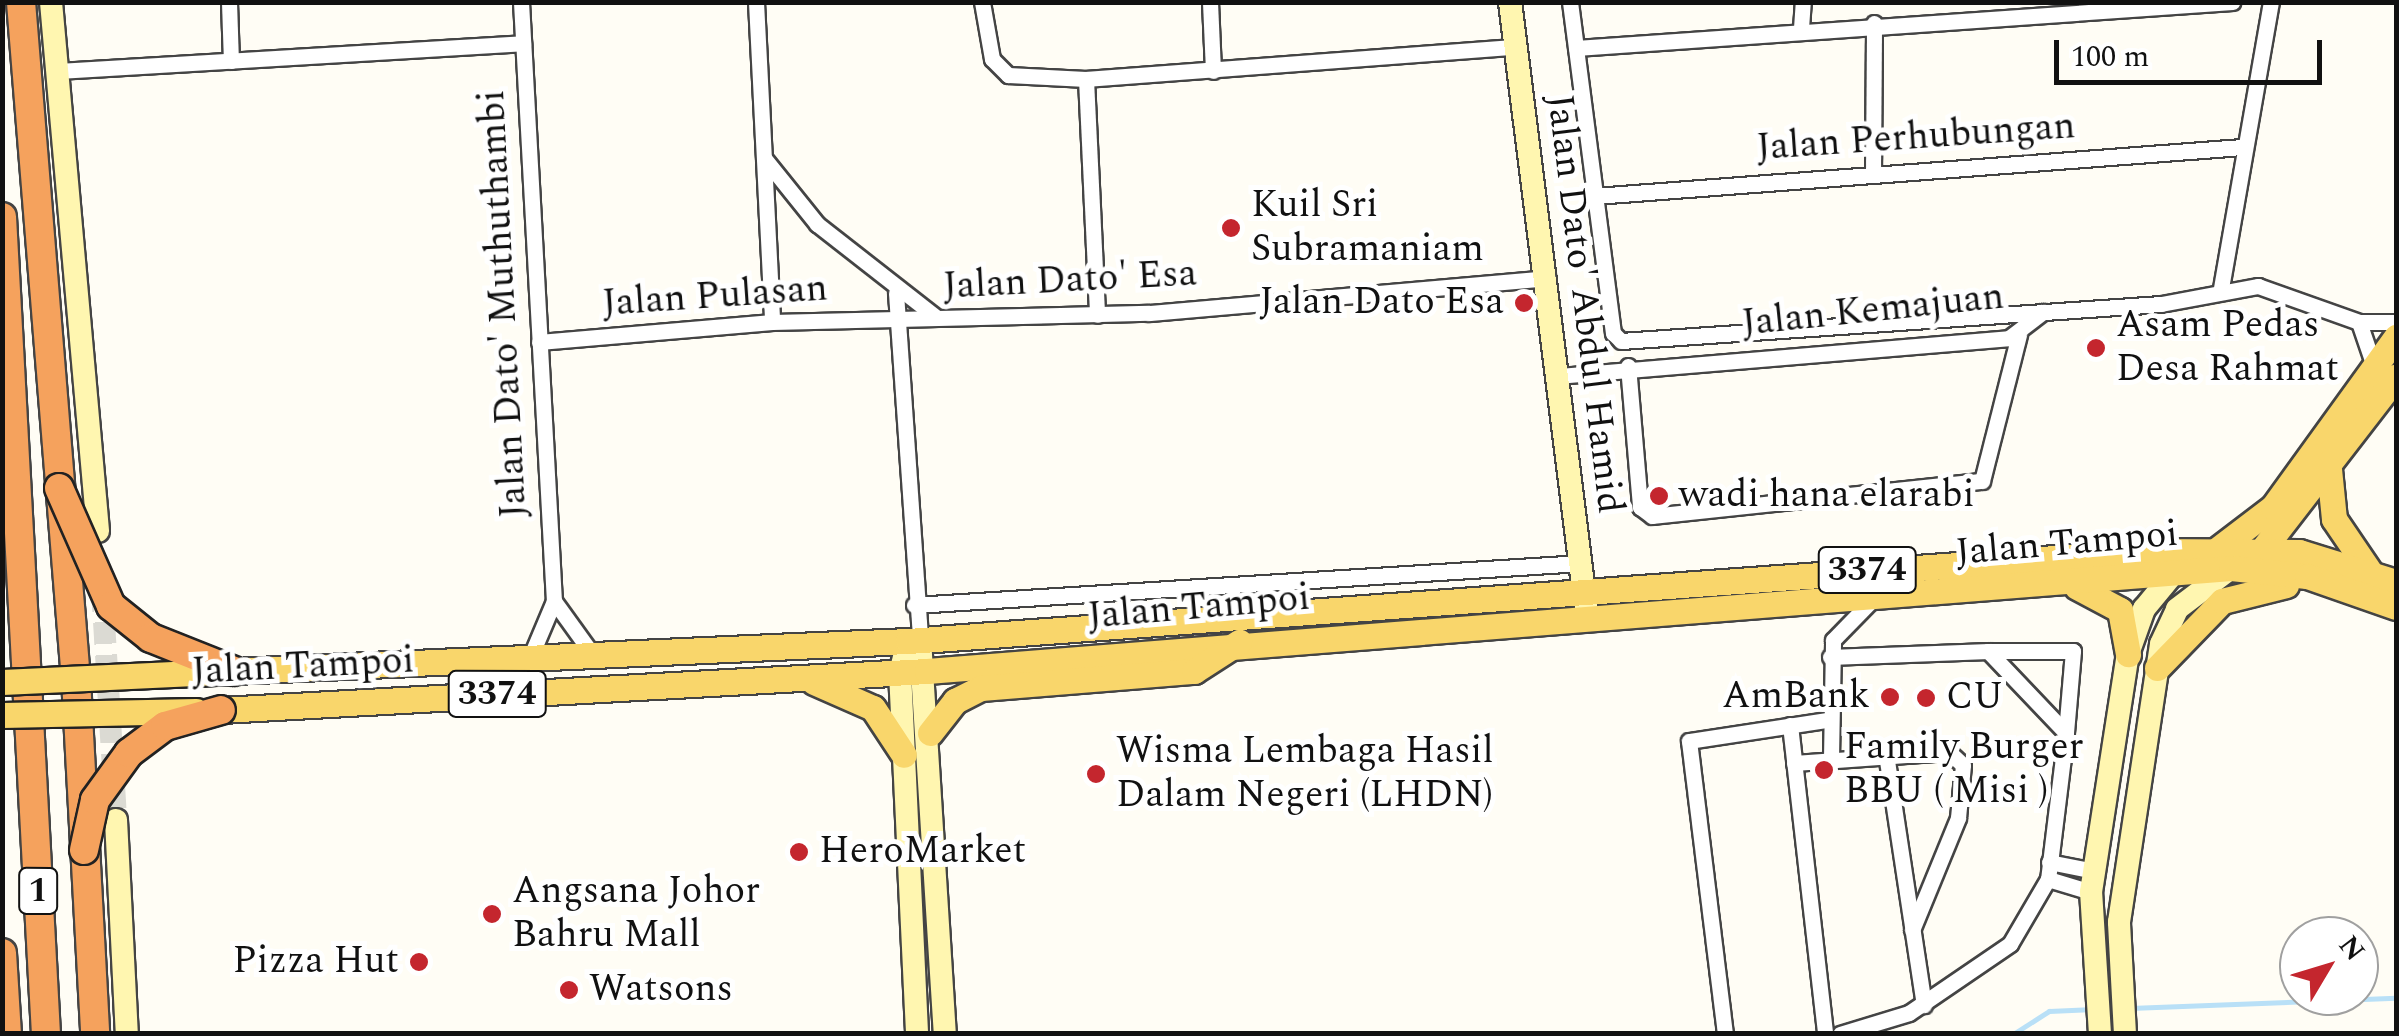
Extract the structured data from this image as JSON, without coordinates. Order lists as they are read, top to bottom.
{
  "streets": {
    "highway": ["1"],
    "main road": ["Jalan Tampoi", "3374"],
    "street": [
      "Jalan Perhubungan",
      "Jalan Dato' Esa",
      "Jalan Pulasan",
      "Jalan Dato' Muthuthambi",
      "Jalan Dato' Abdul Hamid",
      "Jalan Kemajuan"
    ]
  },
  "crossings": [
    ["Jalan Dato' Esa", "Jalan Pulasan"],
    ["Jalan Dato' Esa", "Jalan Dato' Abdul Hamid"],
    ["Jalan Pulasan", "Jalan Dato' Muthuthambi"],
    ["Jalan Dato' Muthuthambi", "Jalan Tampoi"],
    ["Jalan Dato' Abdul Hamid", "Jalan Kemajuan"],
    ["Jalan Dato' Abdul Hamid", "Jalan Tampoi"]
  ],
  "places": [
    "Kuil Sri Subramaniam",
    "Jalan Dato Esa",
    "Asam Pedas Desa Rahmat",
    "wadi hana elarabi",
    "AmBank",
    "CU",
    "Family Burger BBU ( Misi )",
    "Wisma Lembaga Hasil Dalam Negeri (LHDN)",
    "HeroMarket",
    "Angsana Johor Bahru Mall",
    "Pizza Hut",
    "Watsons"
  ],
  "scale_bar": "100 m",
  "north": "top right"
}
